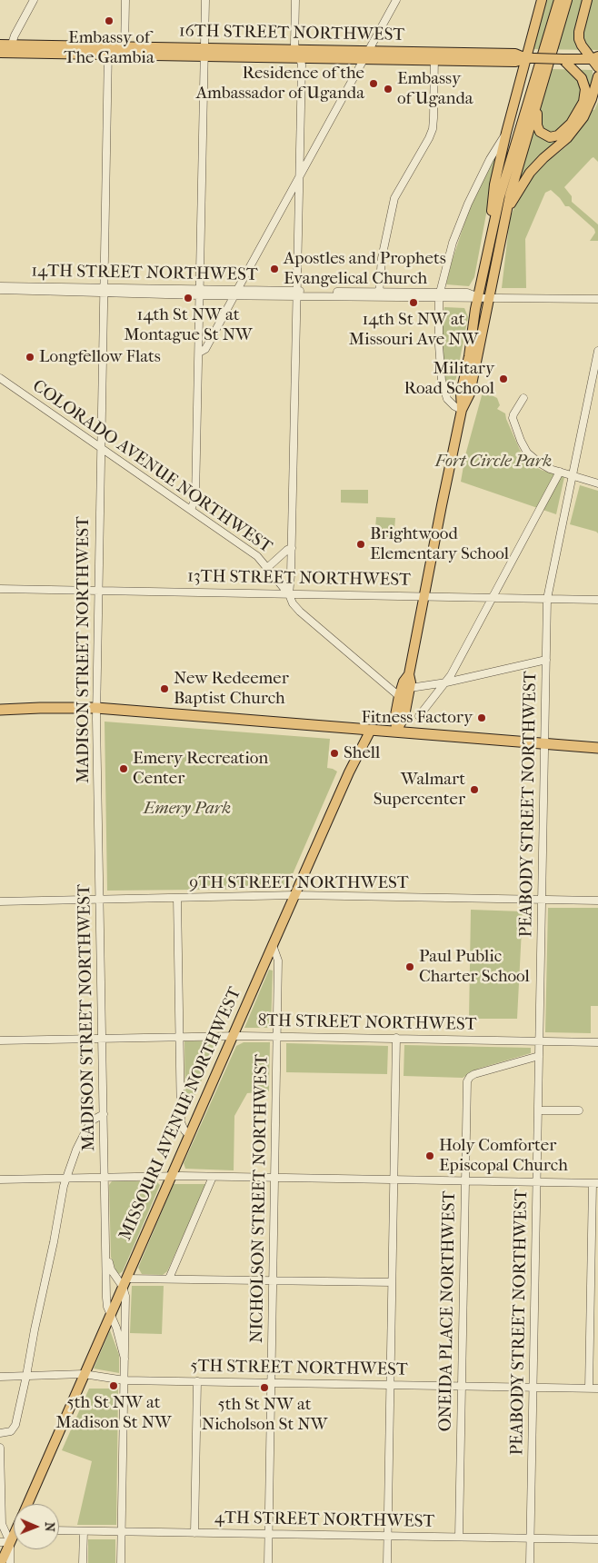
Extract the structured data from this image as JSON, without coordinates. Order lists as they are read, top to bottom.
{
  "streets": {
    "main road": ["16TH STREET NORTHWEST", "MISSOURI AVENUE NORTHWEST"],
    "street": [
      "14TH STREET NORTHWEST",
      "COLORADO AVENUE NORTHWEST",
      "13TH STREET NORTHWEST",
      "MADISON STREET NORTHWEST",
      "PEABODY STREET NORTHWEST",
      "9TH STREET NORTHWEST",
      "8TH STREET NORTHWEST",
      "NICHOLSON STREET NORTHWEST",
      "ONEIDA PLACE NORTHWEST",
      "5TH STREET NORTHWEST",
      "4TH STREET NORTHWEST"
    ]
  },
  "crossings": [
    ["16TH STREET NORTHWEST", "MADISON STREET NORTHWEST"],
    ["14TH STREET NORTHWEST", "MADISON STREET NORTHWEST"],
    ["COLORADO AVENUE NORTHWEST", "13TH STREET NORTHWEST"],
    ["COLORADO AVENUE NORTHWEST", "MADISON STREET NORTHWEST"],
    ["13TH STREET NORTHWEST", "MADISON STREET NORTHWEST"],
    ["13TH STREET NORTHWEST", "PEABODY STREET NORTHWEST"],
    ["MADISON STREET NORTHWEST", "9TH STREET NORTHWEST"],
    ["MADISON STREET NORTHWEST", "8TH STREET NORTHWEST"],
    ["MADISON STREET NORTHWEST", "MISSOURI AVENUE NORTHWEST"],
    ["MADISON STREET NORTHWEST", "5TH STREET NORTHWEST"],
    ["MADISON STREET NORTHWEST", "4TH STREET NORTHWEST"],
    ["PEABODY STREET NORTHWEST", "9TH STREET NORTHWEST"],
    ["PEABODY STREET NORTHWEST", "8TH STREET NORTHWEST"],
    ["PEABODY STREET NORTHWEST", "ONEIDA PLACE NORTHWEST"],
    ["PEABODY STREET NORTHWEST", "5TH STREET NORTHWEST"],
    ["PEABODY STREET NORTHWEST", "4TH STREET NORTHWEST"],
    ["9TH STREET NORTHWEST", "MISSOURI AVENUE NORTHWEST"],
    ["8TH STREET NORTHWEST", "MISSOURI AVENUE NORTHWEST"],
    ["8TH STREET NORTHWEST", "NICHOLSON STREET NORTHWEST"],
    ["MISSOURI AVENUE NORTHWEST", "NICHOLSON STREET NORTHWEST"],
    ["MISSOURI AVENUE NORTHWEST", "5TH STREET NORTHWEST"],
    ["NICHOLSON STREET NORTHWEST", "5TH STREET NORTHWEST"],
    ["NICHOLSON STREET NORTHWEST", "4TH STREET NORTHWEST"],
    ["ONEIDA PLACE NORTHWEST", "5TH STREET NORTHWEST"],
    ["ONEIDA PLACE NORTHWEST", "4TH STREET NORTHWEST"]
  ],
  "parks": ["Fort Circle Park", "Emery Park"],
  "places": [
    "Embassy of The Gambia",
    "Residence of the Ambassador of Uganda",
    "Embassy of Uganda",
    "Apostles and Prophets Evangelical Church",
    "14th St NW at Montague St NW",
    "14th St NW at Missouri Ave NW",
    "Longfellow Flats",
    "Military Road School",
    "Brightwood Elementary School",
    "New Redeemer Baptist Church",
    "Fitness Factory",
    "Shell",
    "Emery Recreation Center",
    "Walmart Supercenter",
    "Paul Public Charter School",
    "Holy Comforter Episcopal Church",
    "5th St NW at Madison St NW",
    "5th St NW at Nicholson St NW"
  ],
  "north": "right"
}
